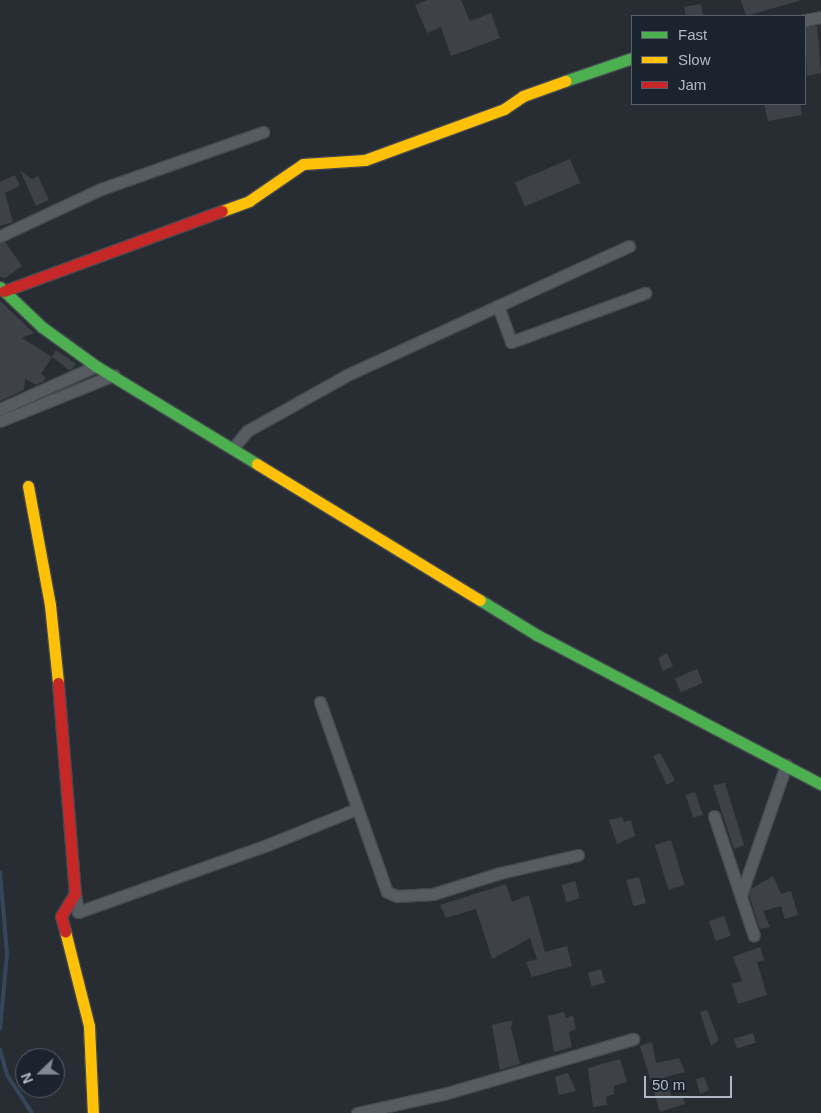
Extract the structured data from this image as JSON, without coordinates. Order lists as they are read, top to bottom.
{
  "legend": ["Fast", "Slow", "Jam"],
  "scale_bar": "50 m",
  "north": "left"
}
